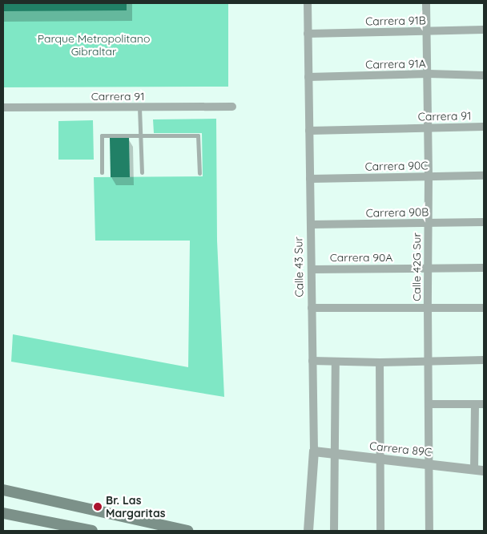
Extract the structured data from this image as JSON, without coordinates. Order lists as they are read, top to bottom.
{
  "streets": {
    "street": [
      "Carrera 91B",
      "Carrera 91A",
      "Carrera 91",
      "Carrera 90C",
      "Carrera 90B",
      "Carrera 90A",
      "Calle 43 Sur",
      "Calle 42G Sur",
      "Carrera 89C"
    ]
  },
  "crossings": [
    ["Carrera 91B", "Calle 43 Sur"],
    ["Carrera 91B", "Calle 42G Sur"],
    ["Carrera 91A", "Calle 43 Sur"],
    ["Carrera 91A", "Calle 42G Sur"],
    ["Carrera 91", "Calle 43 Sur"],
    ["Carrera 91", "Calle 42G Sur"],
    ["Carrera 90C", "Calle 43 Sur"],
    ["Carrera 90C", "Calle 42G Sur"],
    ["Carrera 90B", "Calle 43 Sur"],
    ["Carrera 90B", "Calle 42G Sur"],
    ["Carrera 90A", "Calle 43 Sur"],
    ["Carrera 90A", "Calle 42G Sur"],
    ["Calle 43 Sur", "Carrera 89C"],
    ["Calle 42G Sur", "Carrera 89C"]
  ],
  "parks": ["Parque Metropolitano Gibraltar"],
  "places": ["Br. Las Margaritas"]
}
